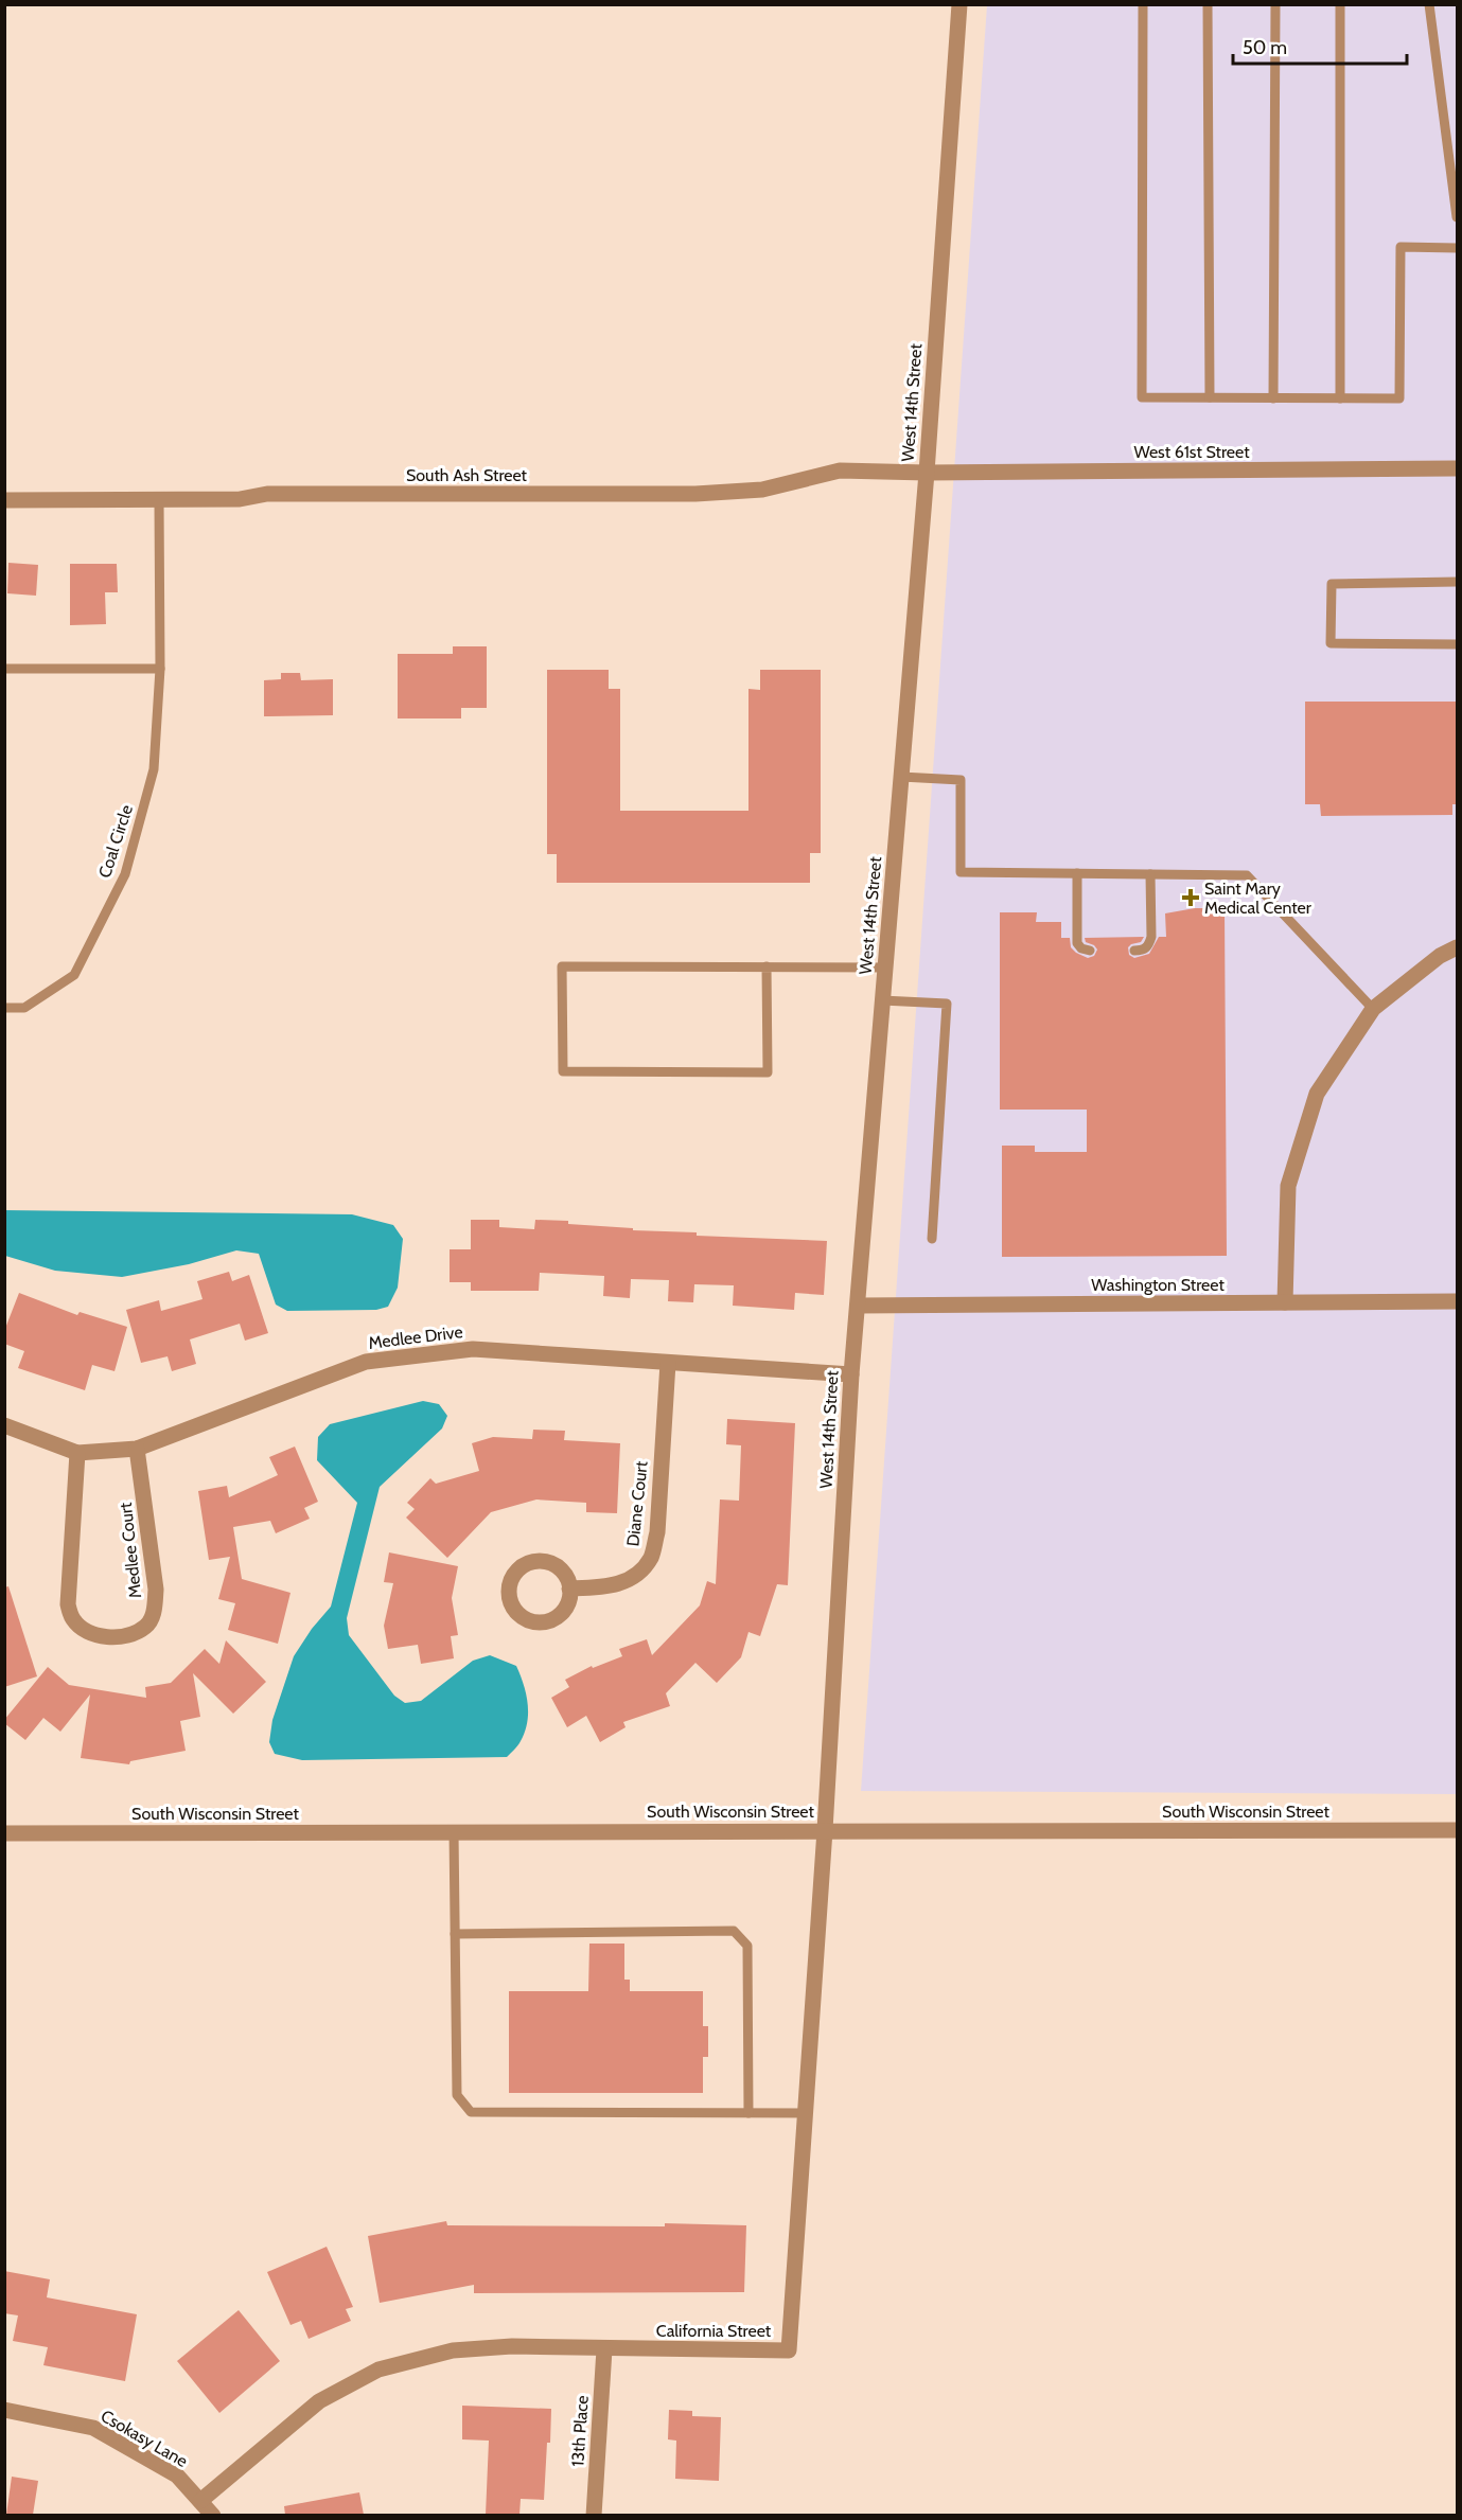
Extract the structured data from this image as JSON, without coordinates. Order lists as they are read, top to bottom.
{
  "streets": {
    "street": [
      "West 14th Street",
      "West 61st Street",
      "South Ash Street",
      "Washington Street",
      "Medlee Drive",
      "Diane Court",
      "Medlee Court",
      "South Wisconsin Street",
      "California Street",
      "13th Place",
      "Csokasy Lane"
    ],
    "lane": ["Coal Circle"]
  },
  "crossings": [
    ["West 14th Street", "West 61st Street"],
    ["West 14th Street", "South Ash Street"],
    ["West 14th Street", "Washington Street"],
    ["West 14th Street", "Medlee Drive"],
    ["West 14th Street", "South Wisconsin Street"],
    ["West 14th Street", "California Street"],
    ["West 61st Street", "South Ash Street"],
    ["South Ash Street", "Coal Circle"],
    ["Medlee Drive", "Diane Court"],
    ["Medlee Drive", "Medlee Court"],
    ["South Wisconsin Street", "California Street"],
    ["California Street", "13th Place"],
    ["California Street", "Csokasy Lane"]
  ],
  "places": {
    "health": ["Saint Mary Medical Center"]
  },
  "scale_bar": "50 m"
}
